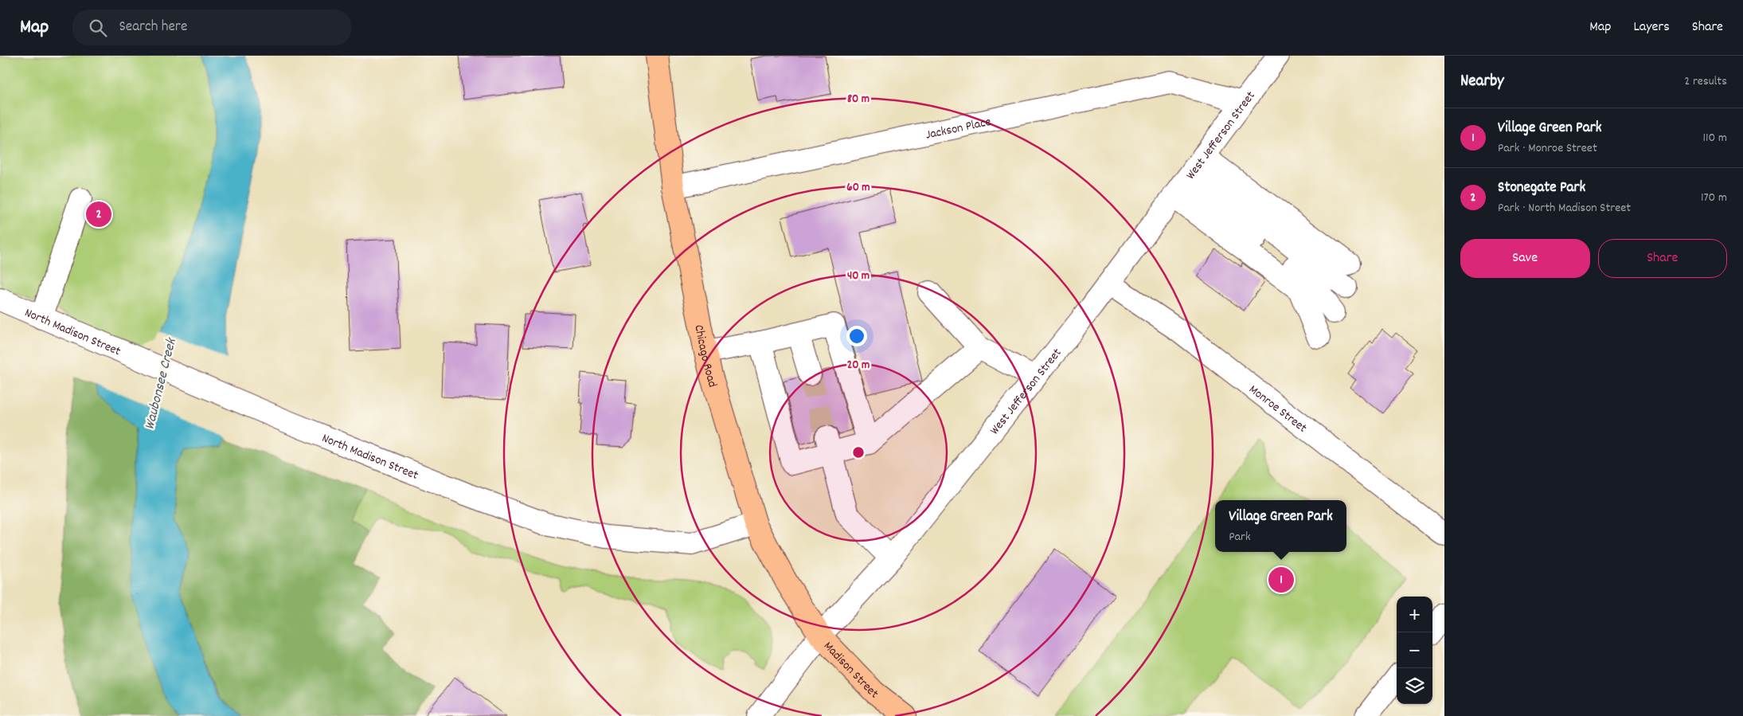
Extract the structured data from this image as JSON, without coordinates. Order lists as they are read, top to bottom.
{
  "streets": {
    "main road": ["Chicago Road", "Madison Street"],
    "street": [
      "Jackson Place",
      "West Jefferson Street",
      "North Madison Street",
      "Monroe Street"
    ]
  },
  "crossings": [
    ["Jackson Place", "West Jefferson Street"],
    ["Jackson Place", "Chicago Road"],
    ["West Jefferson Street", "Chicago Road"],
    ["West Jefferson Street", "Monroe Street"],
    ["West Jefferson Street", "Madison Street"],
    ["North Madison Street", "Chicago Road"],
    ["Chicago Road", "Madison Street"]
  ],
  "water": ["Waubonsee Creek"],
  "page": {
    "header": "Map",
    "search": "Search here",
    "nav": ["Map", "Layers", "Share"],
    "heading": ["Nearby", "2 results"],
    "list": [
      {
        "mark": "1",
        "name": "Village Green Park",
        "note": "Park · Monroe Street",
        "value": "110 m"
      },
      {
        "mark": "2",
        "name": "Stonegate Park",
        "note": "Park · North Madison Street",
        "value": "170 m"
      }
    ],
    "pins": ["2", "1"],
    "buttons": ["Save", "Share"],
    "popup": ["Village Green Park", "Park"],
    "map_buttons": ["+", "−"]
  },
  "rings": [
    "80 m",
    "60 m",
    "40 m",
    "20 m"
  ]
}
